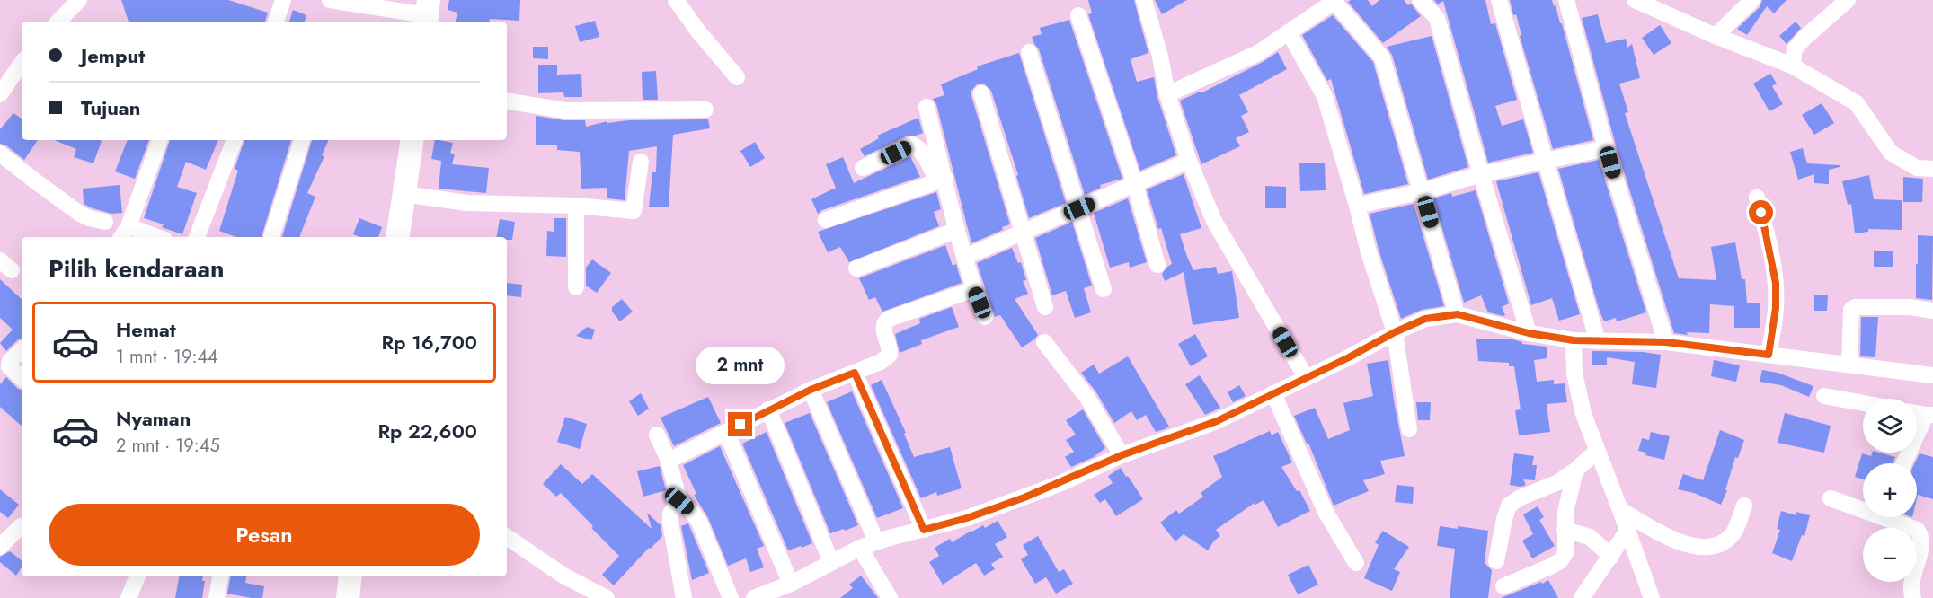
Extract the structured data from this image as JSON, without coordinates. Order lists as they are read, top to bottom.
{
  "page": {
    "banner": ["Jemput", "Tujuan"],
    "heading": "Pilih kendaraan",
    "list": [
      {
        "name": "Hemat",
        "note": "1 mnt · 19:44",
        "value": "Rp 16,700"
      },
      {
        "name": "Nyaman",
        "note": "2 mnt · 19:45",
        "value": "Rp 22,600"
      }
    ],
    "bubble": "2 mnt",
    "map_buttons": ["+", "−"],
    "buttons": "Pesan"
  }
}
